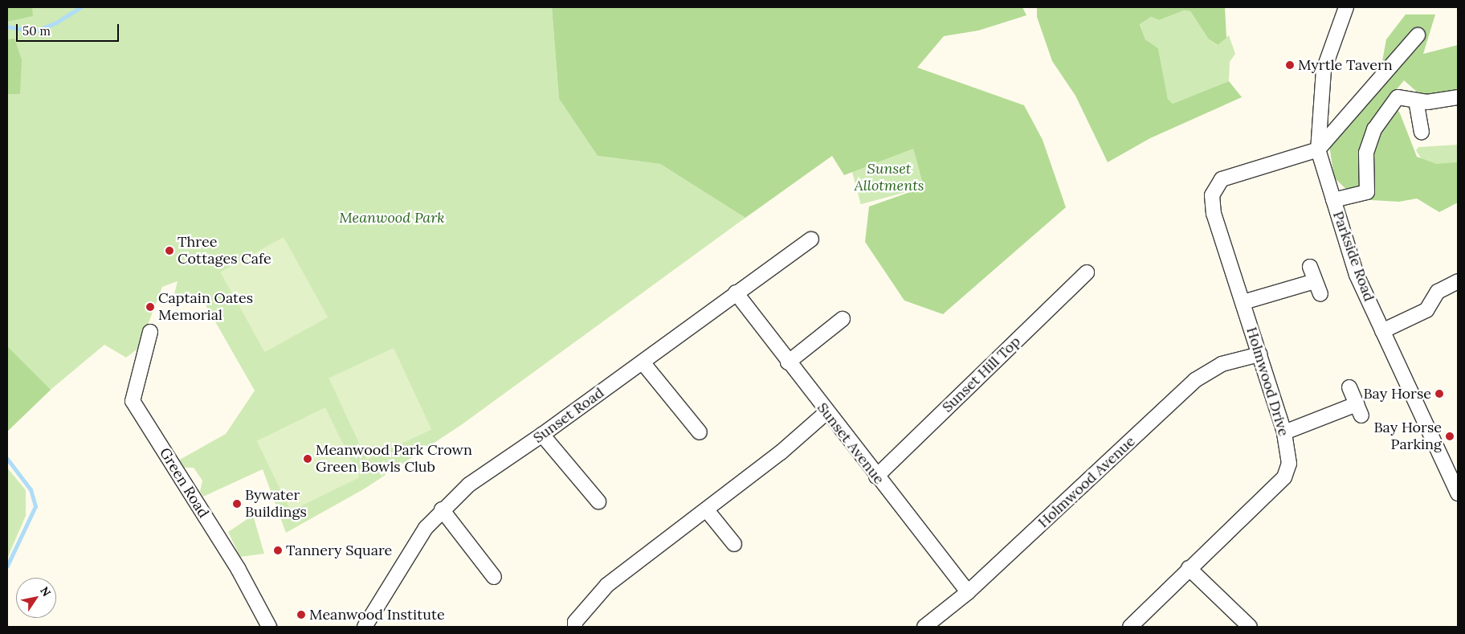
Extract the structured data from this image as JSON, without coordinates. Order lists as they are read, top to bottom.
{
  "streets": {
    "street": [
      "Parkside Road",
      "Sunset Hill Top",
      "Holmwood Drive",
      "Sunset Road",
      "Sunset Avenue",
      "Holmwood Avenue",
      "Green Road"
    ]
  },
  "crossings": [
    ["Parkside Road", "Holmwood Drive"],
    ["Sunset Hill Top", "Sunset Avenue"],
    ["Holmwood Drive", "Holmwood Avenue"],
    ["Sunset Road", "Sunset Avenue"],
    ["Sunset Avenue", "Holmwood Avenue"]
  ],
  "parks": ["Sunset Allotments", "Meanwood Park"],
  "places": [
    "Myrtle Tavern",
    "Three Cottages Cafe",
    "Captain Oates Memorial",
    "Bay Horse",
    "Bay Horse Parking",
    "Meanwood Park Crown Green Bowls Club",
    "Bywater Buildings",
    "Tannery Square",
    "Meanwood Institute"
  ],
  "scale_bar": "50 m",
  "north": "top right"
}
